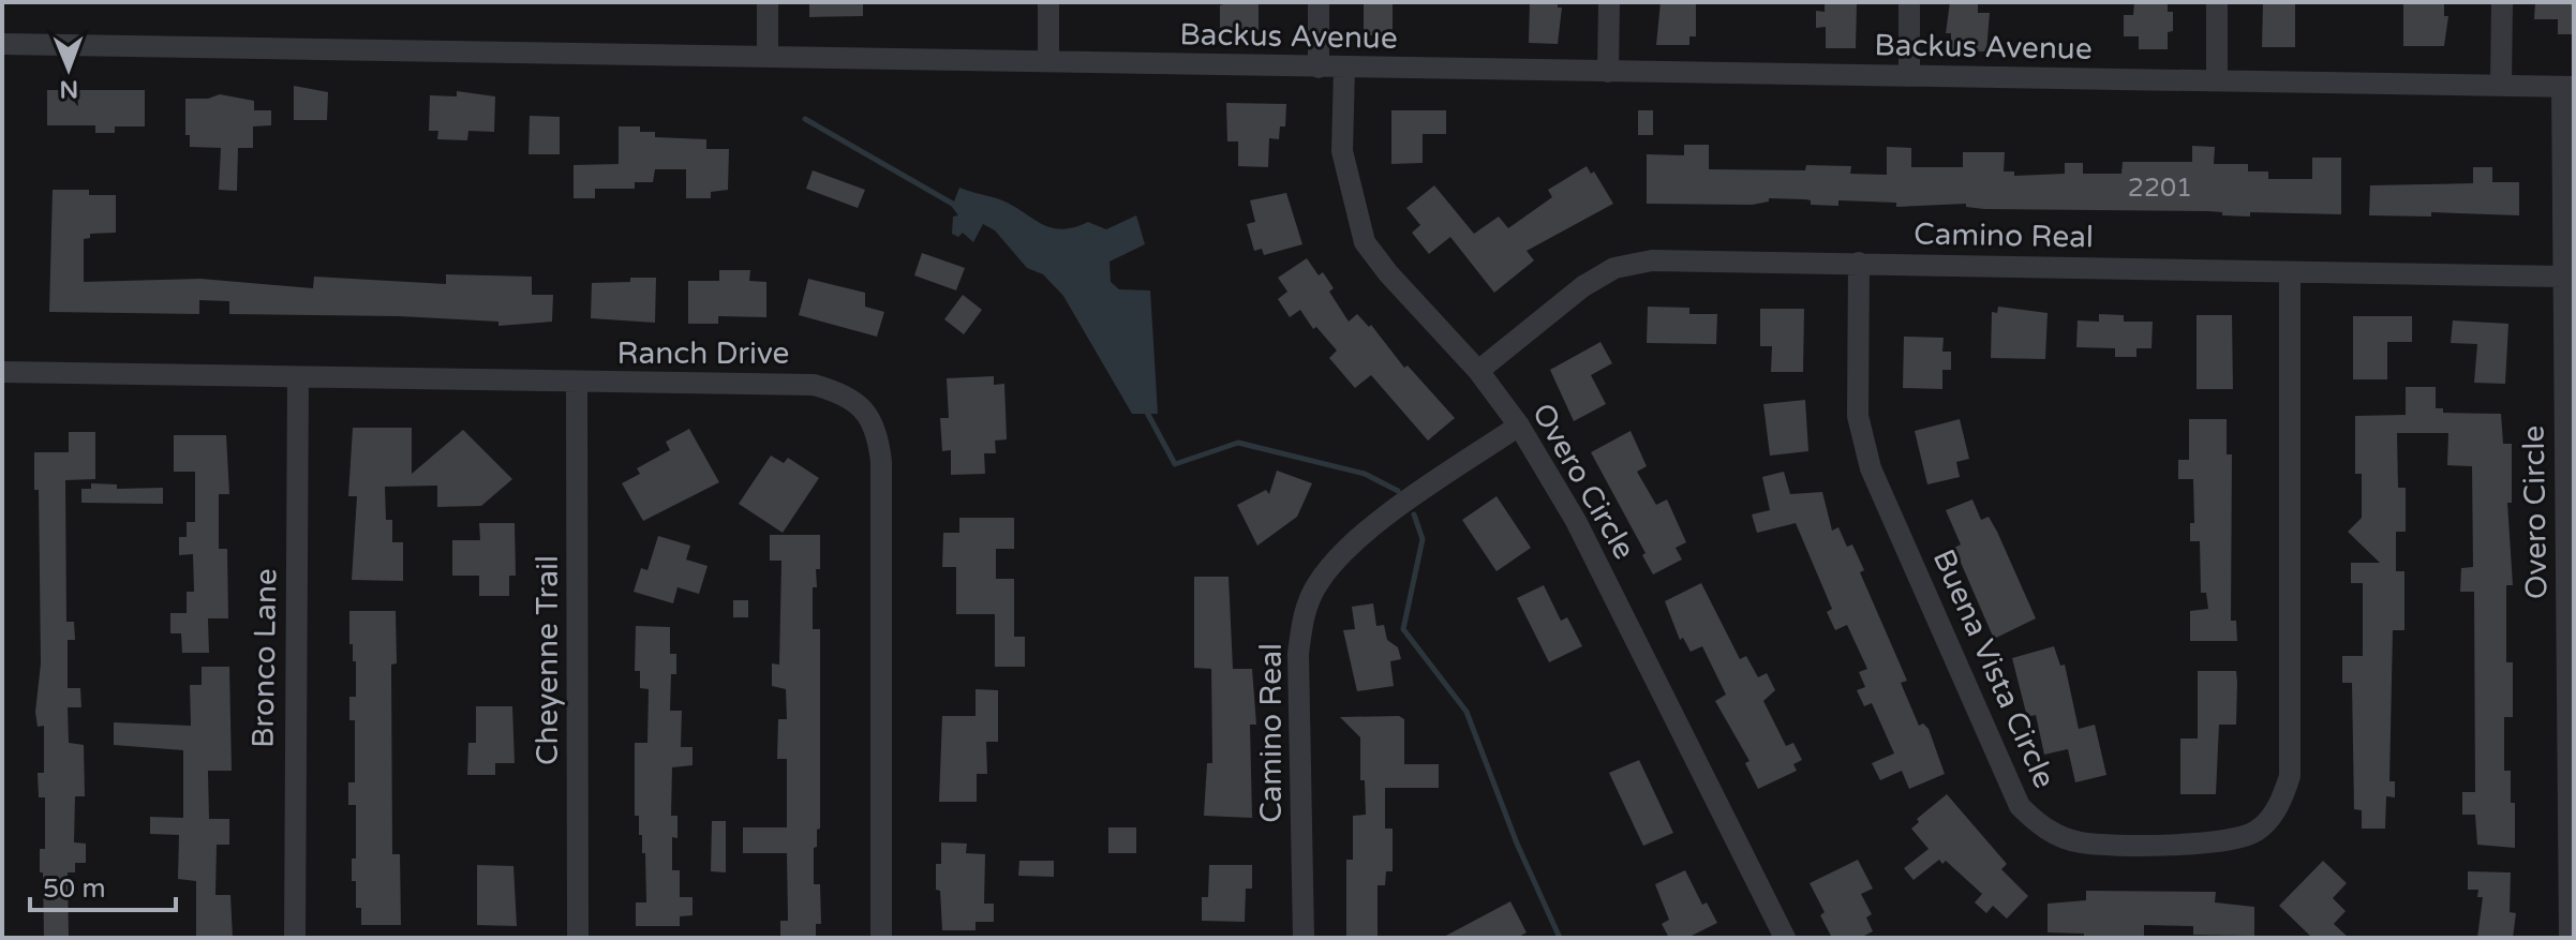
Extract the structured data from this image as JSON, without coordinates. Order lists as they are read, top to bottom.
{
  "streets": {
    "street": [
      "Backus Avenue",
      "Camino Real",
      "Ranch Drive",
      "Overo Circle",
      "Bronco Lane",
      "Cheyenne Trail",
      "Buena Vista Circle"
    ]
  },
  "crossings": [
    ["Backus Avenue", "Overo Circle"],
    ["Camino Real", "Overo Circle"],
    ["Camino Real", "Buena Vista Circle"],
    ["Ranch Drive", "Bronco Lane"],
    ["Ranch Drive", "Cheyenne Trail"]
  ],
  "house_numbers": ["2201"],
  "scale_bar": "50 m",
  "north": "bottom"
}
